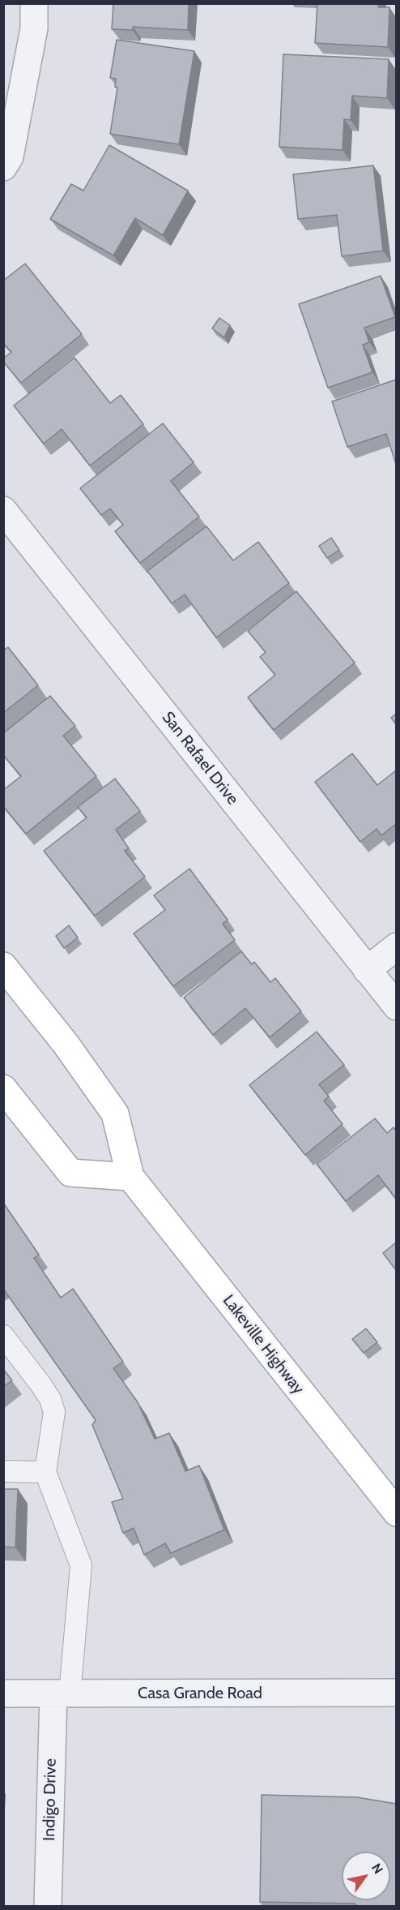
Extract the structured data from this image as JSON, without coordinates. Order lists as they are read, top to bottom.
{
  "streets": {
    "main road": ["Lakeville Highway"],
    "street": ["San Rafael Drive", "Casa Grande Road", "Indigo Drive"]
  },
  "crossings": [
    ["Casa Grande Road", "Indigo Drive"]
  ],
  "north": "top right"
}
